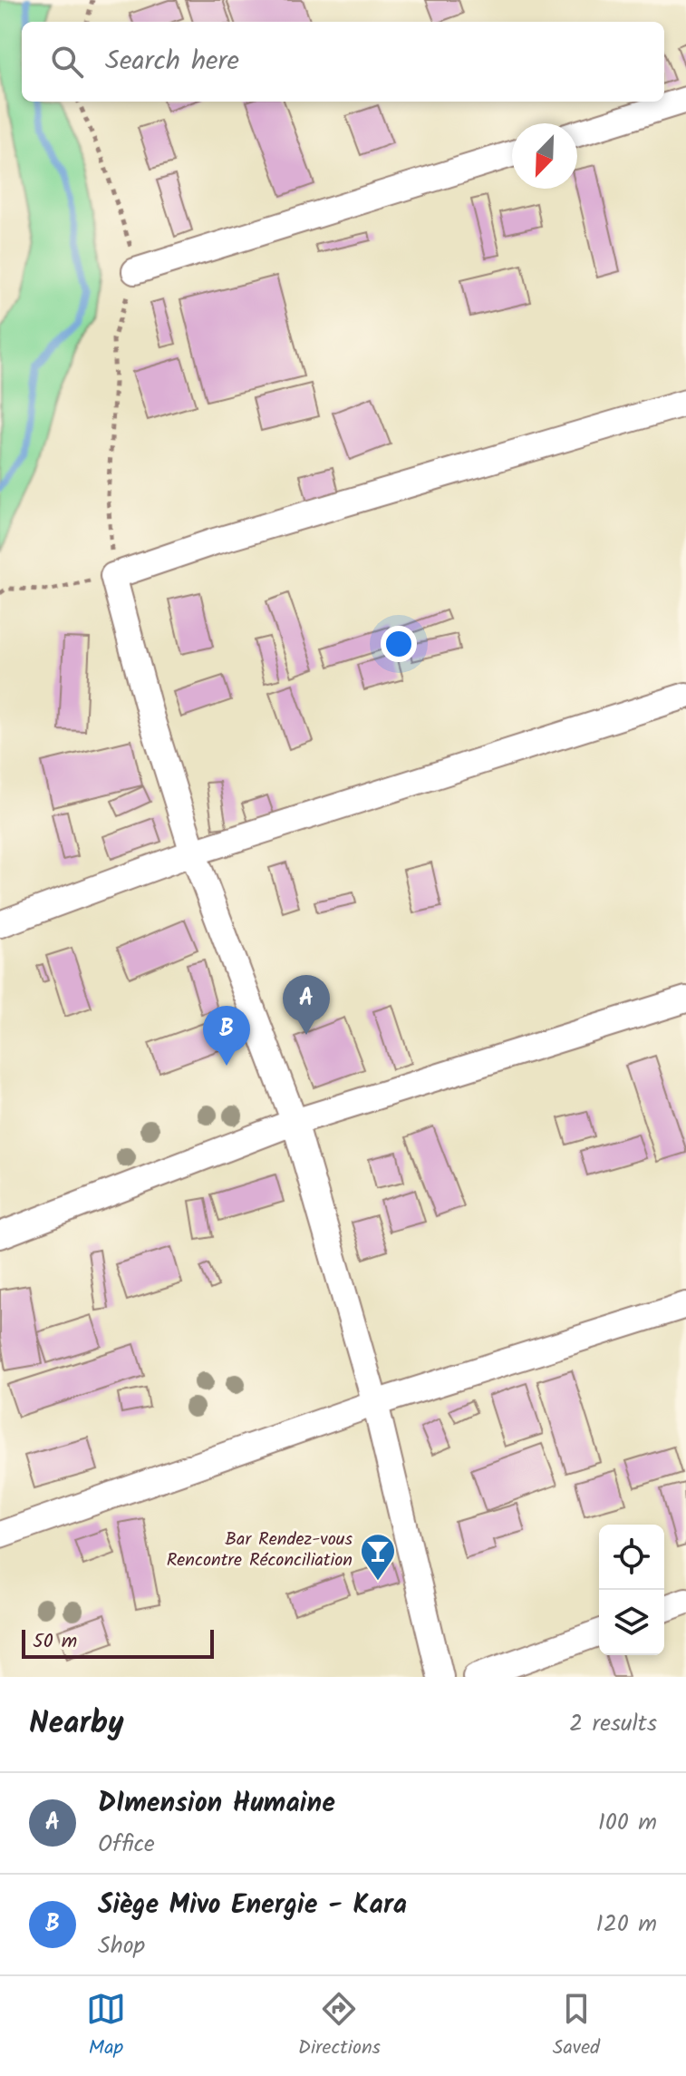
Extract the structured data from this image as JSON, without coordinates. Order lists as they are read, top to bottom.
{
  "places": {
    "bar": ["Bar Rendez-vous Rencontre Réconciliation"]
  },
  "scale_bar": "50 m",
  "north": "bottom left",
  "page": {
    "search": "Search here",
    "pins": ["A", "B"],
    "scale": "50 m",
    "heading": ["Nearby", "2 results"],
    "list": [
      {
        "mark": "A",
        "name": "DImension Humaine",
        "note": "Office",
        "value": "100 m"
      },
      {
        "mark": "B",
        "name": "Siège Mivo Energie - Kara",
        "note": "Shop",
        "value": "120 m"
      }
    ],
    "nav": ["Map", "Directions", "Saved"]
  }
}
